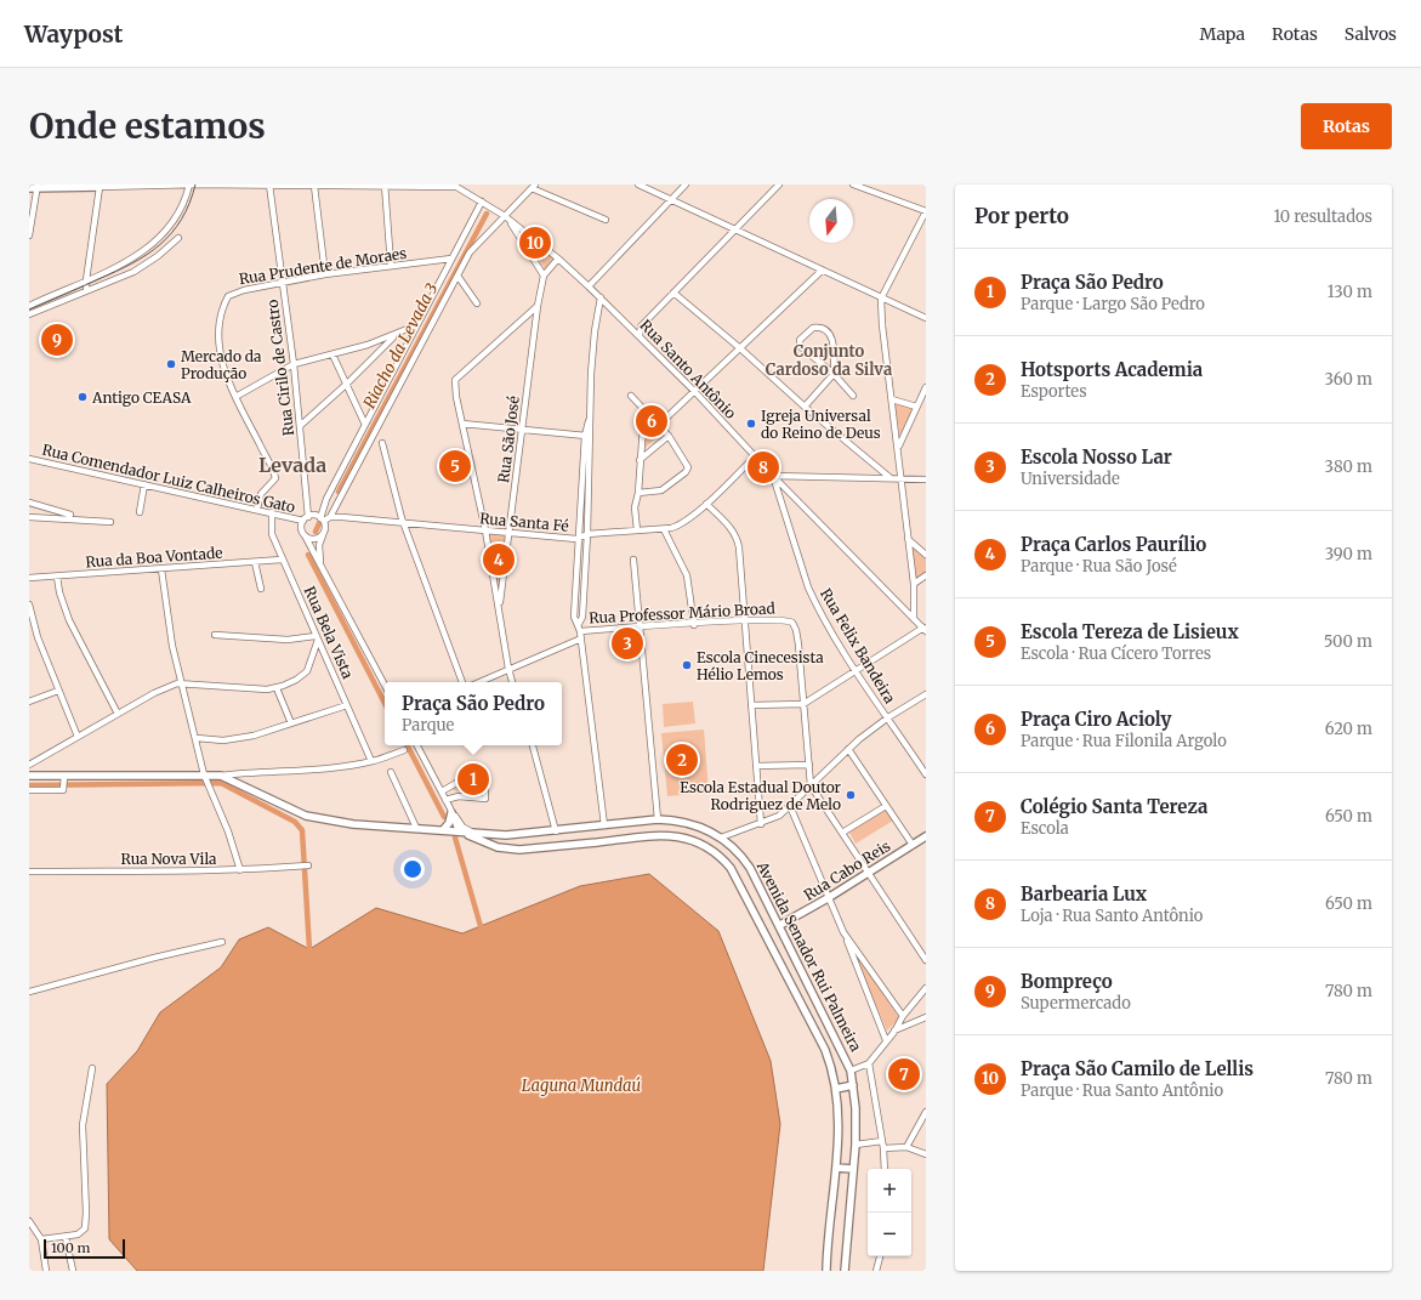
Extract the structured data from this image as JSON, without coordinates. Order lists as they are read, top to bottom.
{
  "streets": {
    "main road": ["Rua Cabo Reis", "Avenida Senador Rui Palmeira"],
    "street": [
      "Rua Prudente de Moraes",
      "Rua Cirilo de Castro",
      "Rua Santo Antônio",
      "Rua São José",
      "Rua Comendador Luiz Calheiros Gato",
      "Rua Santa Fé",
      "Rua da Boa Vontade",
      "Rua Professor Mário Broad",
      "Rua Bela Vista",
      "Rua Felix Bandeira",
      "Rua Nova Vila"
    ]
  },
  "crossings": [
    ["Rua Prudente de Moraes", "Rua Cirilo de Castro"],
    ["Rua Prudente de Moraes", "Rua Comendador Luiz Calheiros Gato"],
    ["Rua Cirilo de Castro", "Rua Comendador Luiz Calheiros Gato"],
    ["Rua Santo Antônio", "Rua São José"],
    ["Rua Santo Antônio", "Rua Santa Fé"],
    ["Rua Santo Antônio", "Rua Felix Bandeira"],
    ["Rua São José", "Rua Santa Fé"],
    ["Rua Comendador Luiz Calheiros Gato", "Rua Bela Vista"],
    ["Rua da Boa Vontade", "Rua Bela Vista"],
    ["Rua Cabo Reis", "Avenida Senador Rui Palmeira"]
  ],
  "districts": ["Conjunto Cardoso da Silva", "Levada"],
  "water": ["Riacho da Levada 3", "Laguna Mundaú"],
  "places": [
    "Mercado da Produção",
    "Antigo CEASA",
    "Igreja Universal do Reino de Deus",
    "Escola Cinecesista Hélio Lemos",
    "Escola Estadual Doutor Rodriguez de Melo"
  ],
  "scale_bar": "100 m",
  "north": "bottom",
  "page": {
    "header": "Waypost",
    "nav": ["Mapa", "Rotas", "Salvos"],
    "buttons": "Rotas",
    "title": "Onde estamos",
    "heading": ["Por perto", "10 resultados"],
    "pins": [
      "10",
      "9",
      "6",
      "5",
      "8",
      "4",
      "3",
      "2",
      "1",
      "7"
    ],
    "list": [
      {
        "mark": "1",
        "name": "Praça São Pedro",
        "note": "Parque · Largo São Pedro",
        "value": "130 m"
      },
      {
        "mark": "2",
        "name": "Hotsports Academia",
        "note": "Esportes",
        "value": "360 m"
      },
      {
        "mark": "3",
        "name": "Escola Nosso Lar",
        "note": "Universidade",
        "value": "380 m"
      },
      {
        "mark": "4",
        "name": "Praça Carlos Paurílio",
        "note": "Parque · Rua São José",
        "value": "390 m"
      },
      {
        "mark": "5",
        "name": "Escola Tereza de Lisieux",
        "note": "Escola · Rua Cícero Torres",
        "value": "500 m"
      },
      {
        "mark": "6",
        "name": "Praça Ciro Acioly",
        "note": "Parque · Rua Filonila Argolo",
        "value": "620 m"
      },
      {
        "mark": "7",
        "name": "Colégio Santa Tereza",
        "note": "Escola",
        "value": "650 m"
      },
      {
        "mark": "8",
        "name": "Barbearia Lux",
        "note": "Loja · Rua Santo Antônio",
        "value": "650 m"
      },
      {
        "mark": "9",
        "name": "Bompreço",
        "note": "Supermercado",
        "value": "780 m"
      },
      {
        "mark": "10",
        "name": "Praça São Camilo de Lellis",
        "note": "Parque · Rua Santo Antônio",
        "value": "780 m"
      }
    ],
    "popup": ["Praça São Pedro", "Parque"],
    "map_buttons": ["+", "−"],
    "scale": "100 m"
  }
}
